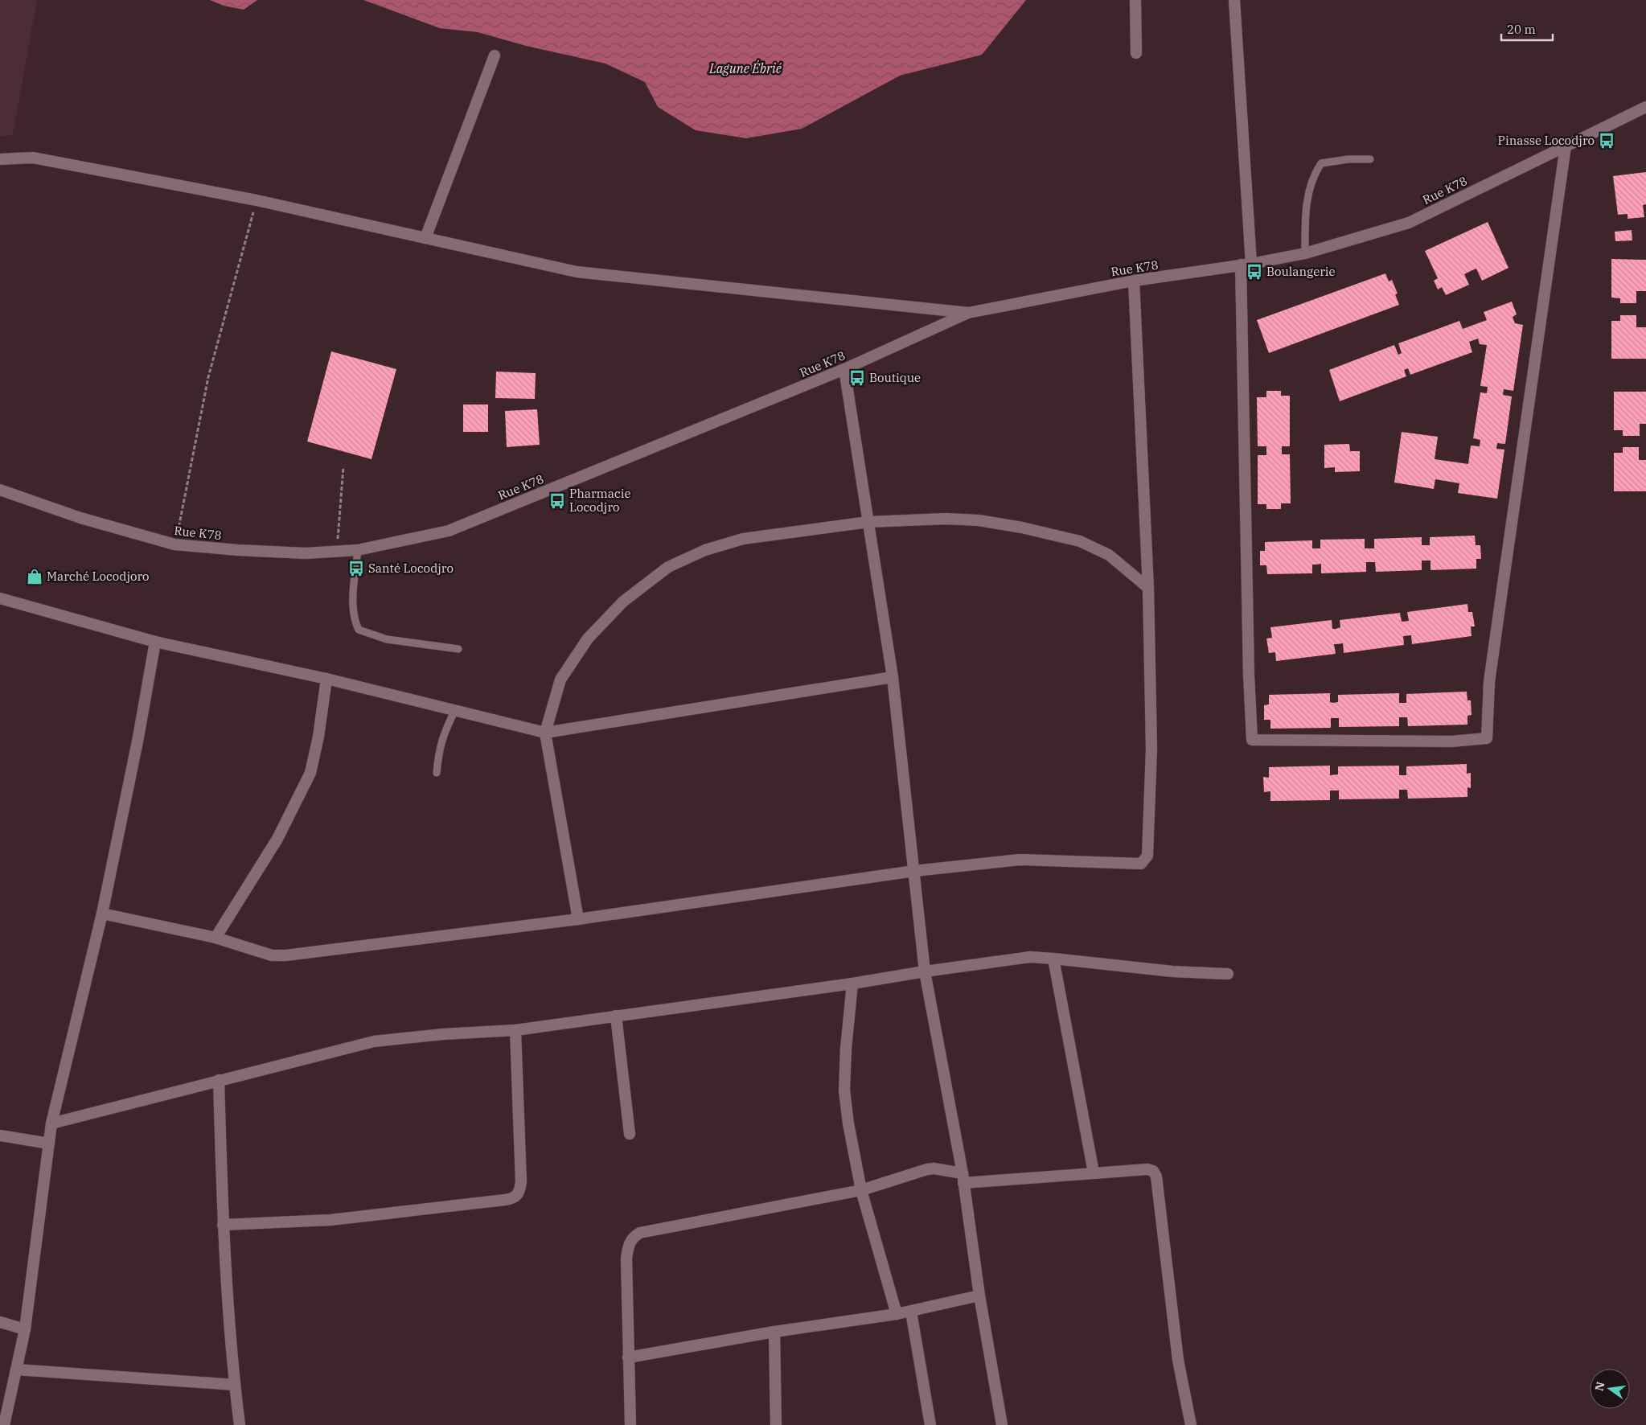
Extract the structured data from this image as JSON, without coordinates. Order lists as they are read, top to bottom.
{
  "streets": {
    "street": ["Rue K78"]
  },
  "water": ["Lagune Ébrié"],
  "places": {
    "bus stop": [
      "Pinasse Locodjro",
      "Boulangerie",
      "Boutique",
      "Pharmacie Locodjro",
      "Santé Locodjro"
    ],
    "shop": ["Marché Locodjoro"]
  },
  "scale_bar": "20 m",
  "north": "left"
}
